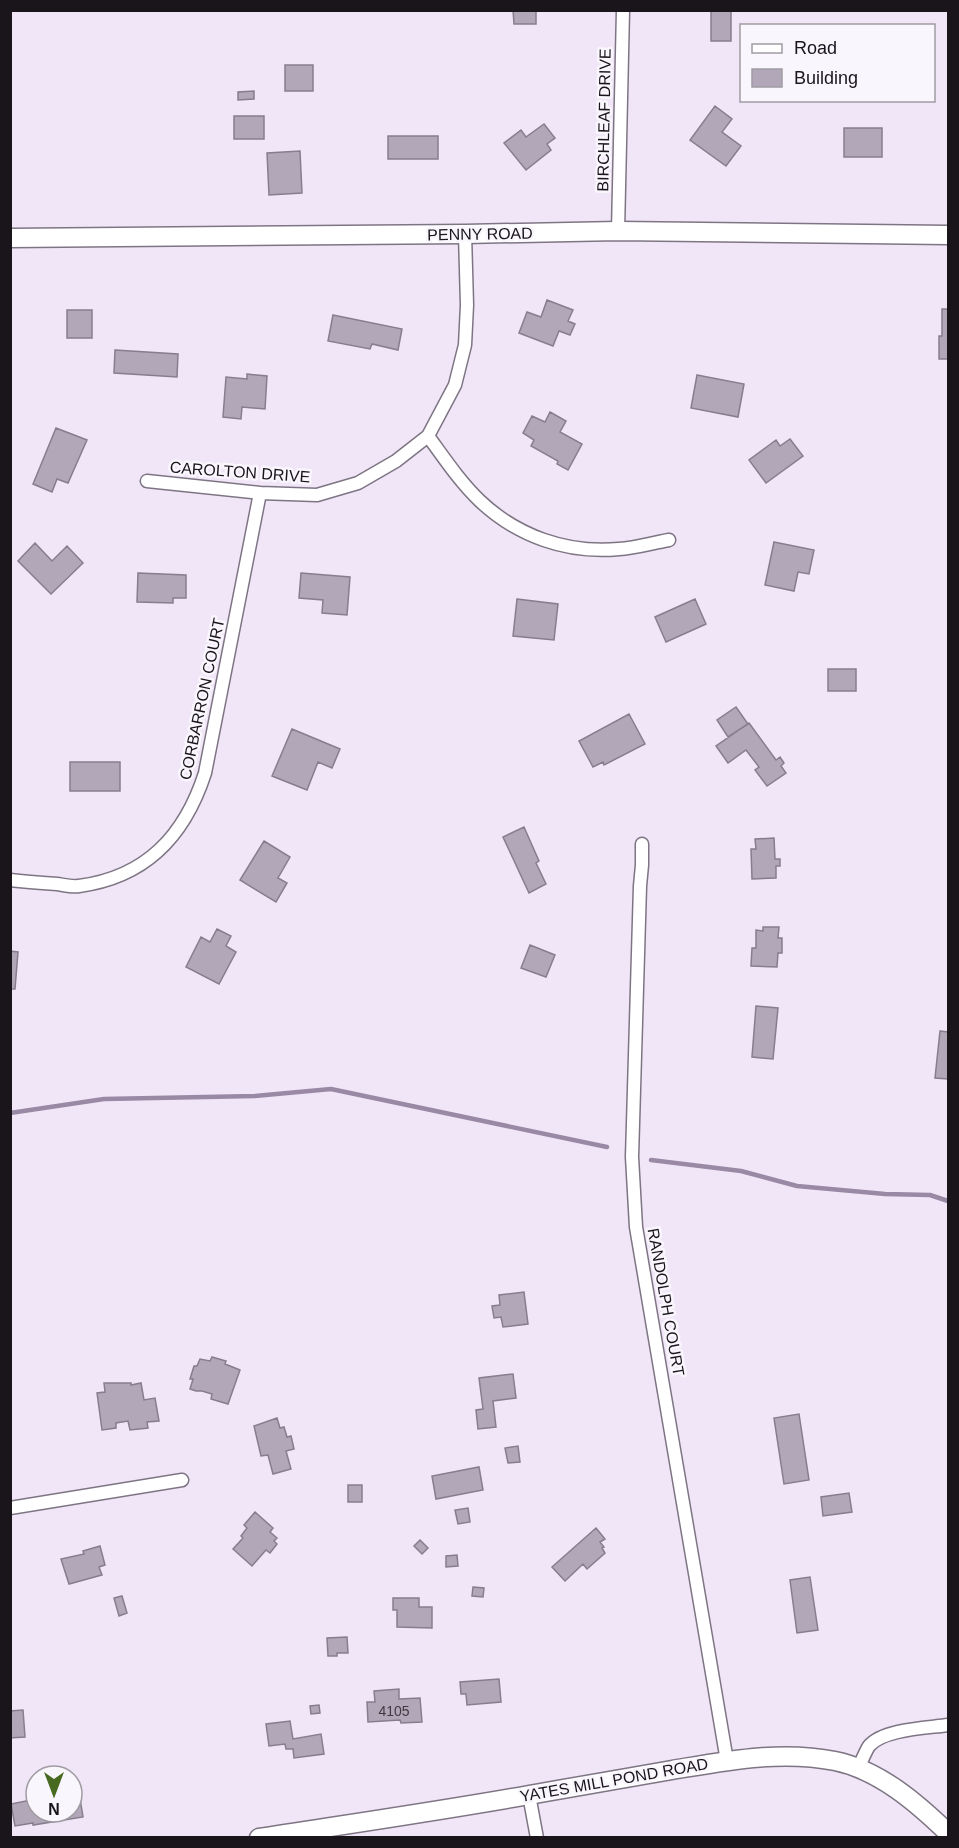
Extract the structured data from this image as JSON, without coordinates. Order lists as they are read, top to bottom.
{
  "streets": {
    "street": [
      "BIRCHLEAF DRIVE",
      "PENNY ROAD",
      "CAROLTON DRIVE",
      "CORBARRON COURT",
      "RANDOLPH COURT",
      "YATES MILL POND ROAD"
    ]
  },
  "crossings": [
    ["BIRCHLEAF DRIVE", "PENNY ROAD"],
    ["PENNY ROAD", "CAROLTON DRIVE"],
    ["CAROLTON DRIVE", "CORBARRON COURT"],
    ["RANDOLPH COURT", "YATES MILL POND ROAD"]
  ],
  "house_numbers": ["4105"],
  "legend": ["Road", "Building"],
  "north": "bottom"
}
